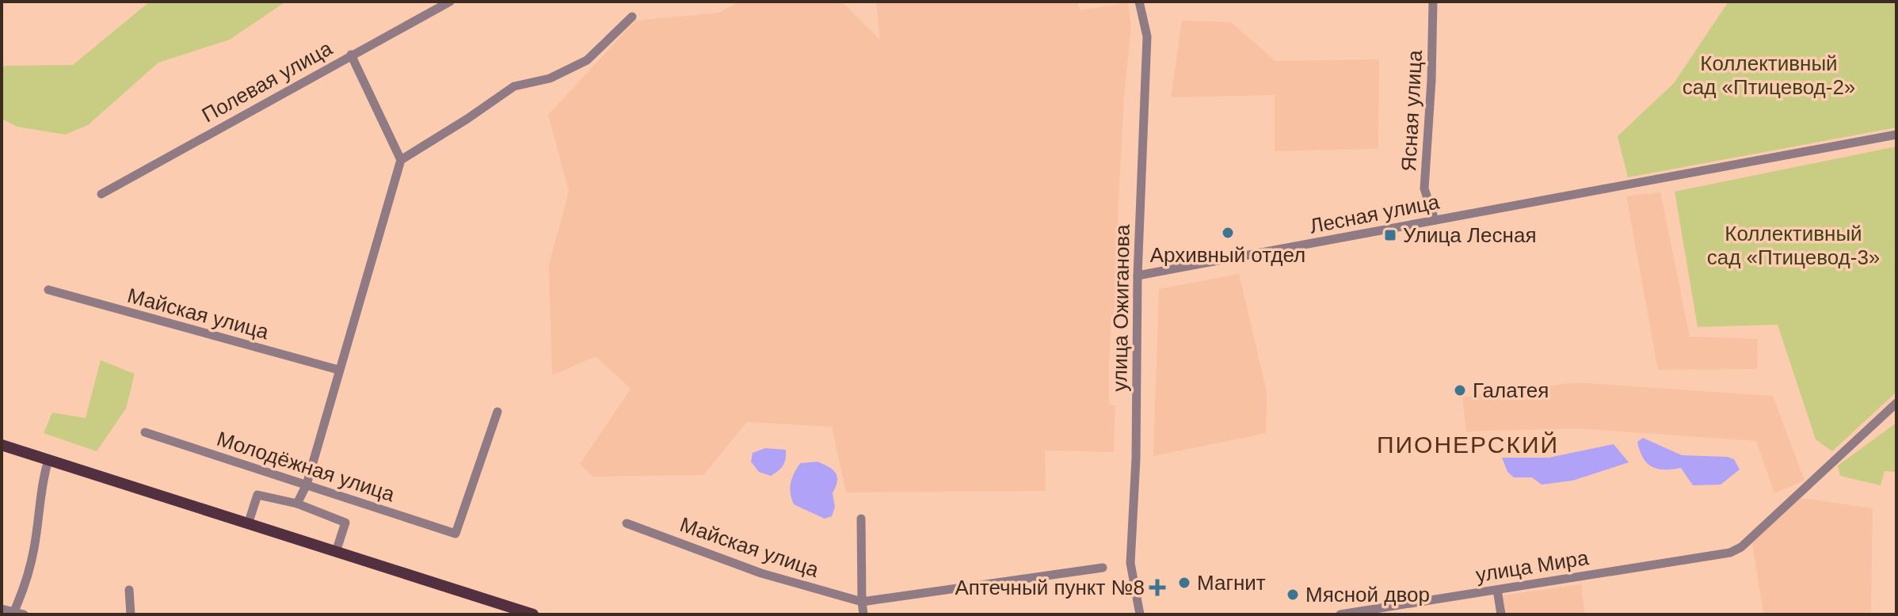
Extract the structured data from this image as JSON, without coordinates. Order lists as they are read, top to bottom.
{
  "streets": {
    "street": [
      "Полевая улица",
      "Ясная улица",
      "Лесная улица",
      "улица Ожиганова",
      "Майская улица",
      "Молодёжная улица",
      "улица Мира"
    ]
  },
  "crossings": [
    ["Ясная улица", "Лесная улица"],
    ["Лесная улица", "улица Ожиганова"]
  ],
  "districts": ["ПИОНЕРСКИЙ"],
  "parks": ["Коллективный сад «Птицевод-2»", "Коллективный сад «Птицевод-3»"],
  "places": {
    "other": [
      "Архивный отдел",
      "Галатея",
      "Магнит",
      "Мясной двор"
    ],
    "transit": ["Улица Лесная"],
    "health": ["Аптечный пункт №8"]
  }
}
